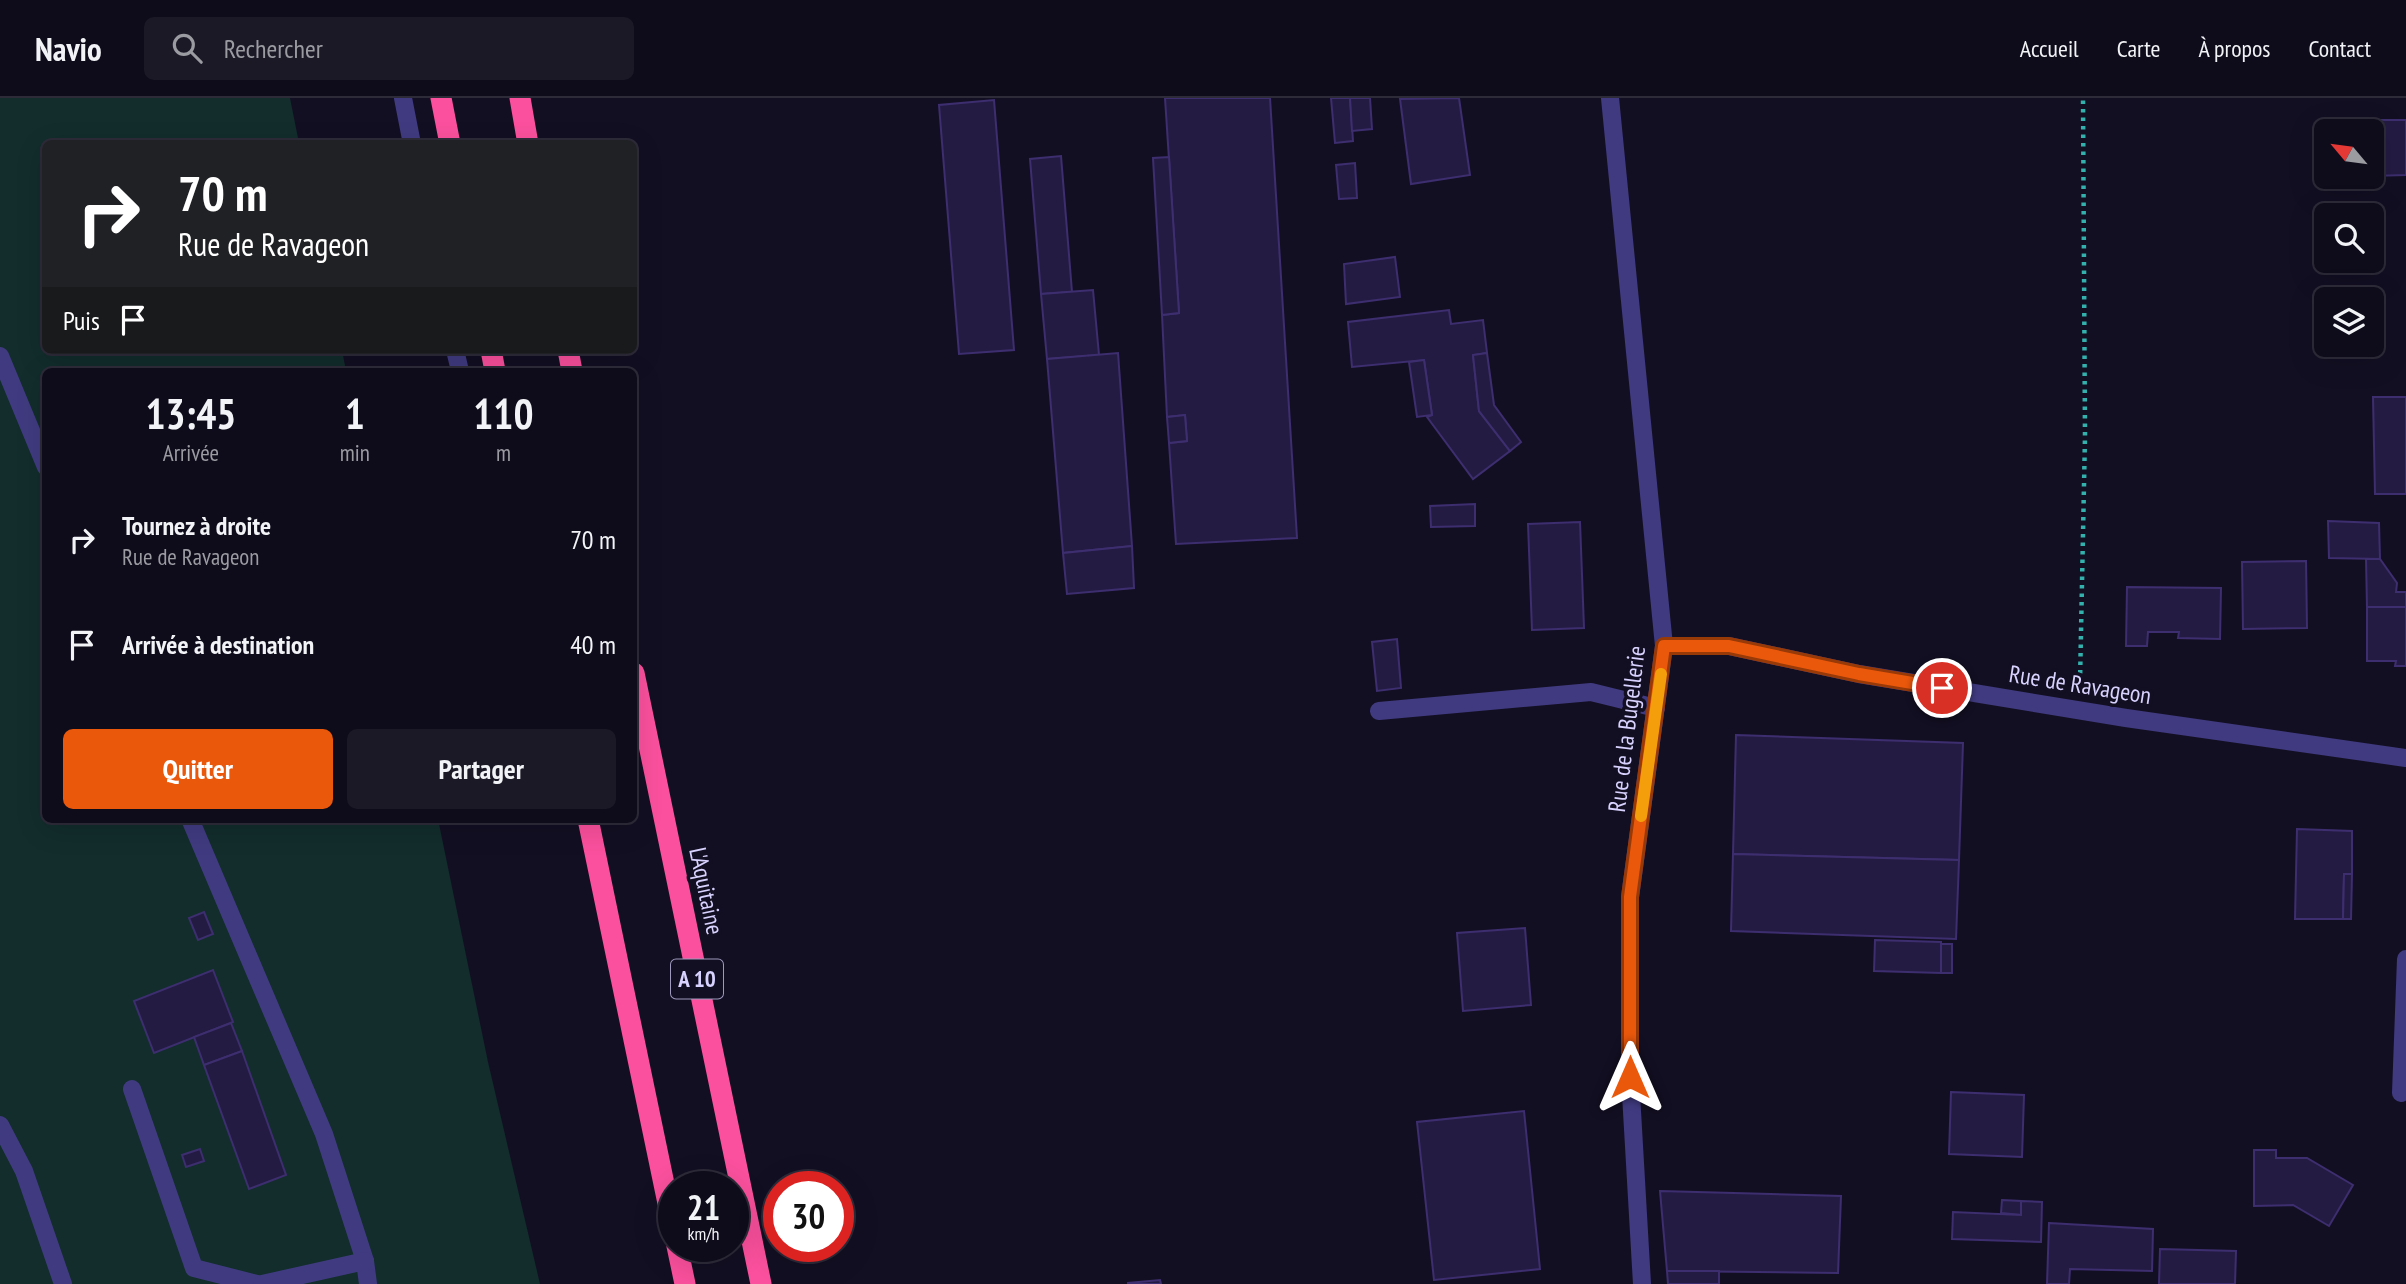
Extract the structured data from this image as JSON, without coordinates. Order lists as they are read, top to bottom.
{
  "streets": {
    "highway": ["L'Aquitaine", "A 10"],
    "street": ["Rue de Ravageon", "Rue de la Bugellerie"]
  },
  "crossings": [
    ["Rue de Ravageon", "Rue de la Bugellerie"]
  ],
  "north": "top left",
  "page": {
    "header": "Navio",
    "search": "Rechercher",
    "nav": [
      "Accueil",
      "Carte",
      "À propos",
      "Contact"
    ],
    "turn": ["70 m", "Rue de Ravageon"],
    "then": "Puis",
    "eta": [
      "13:45",
      "Arrivée",
      "1",
      "min",
      "110",
      "m"
    ],
    "list": [
      {
        "name": "Tournez à droite",
        "note": "Rue de Ravageon",
        "value": "70 m"
      },
      {
        "name": "Arrivée à destination",
        "value": "40 m"
      }
    ],
    "buttons": ["Quitter", "Partager"],
    "speed": "21 km/h",
    "limit": "30"
  }
}
